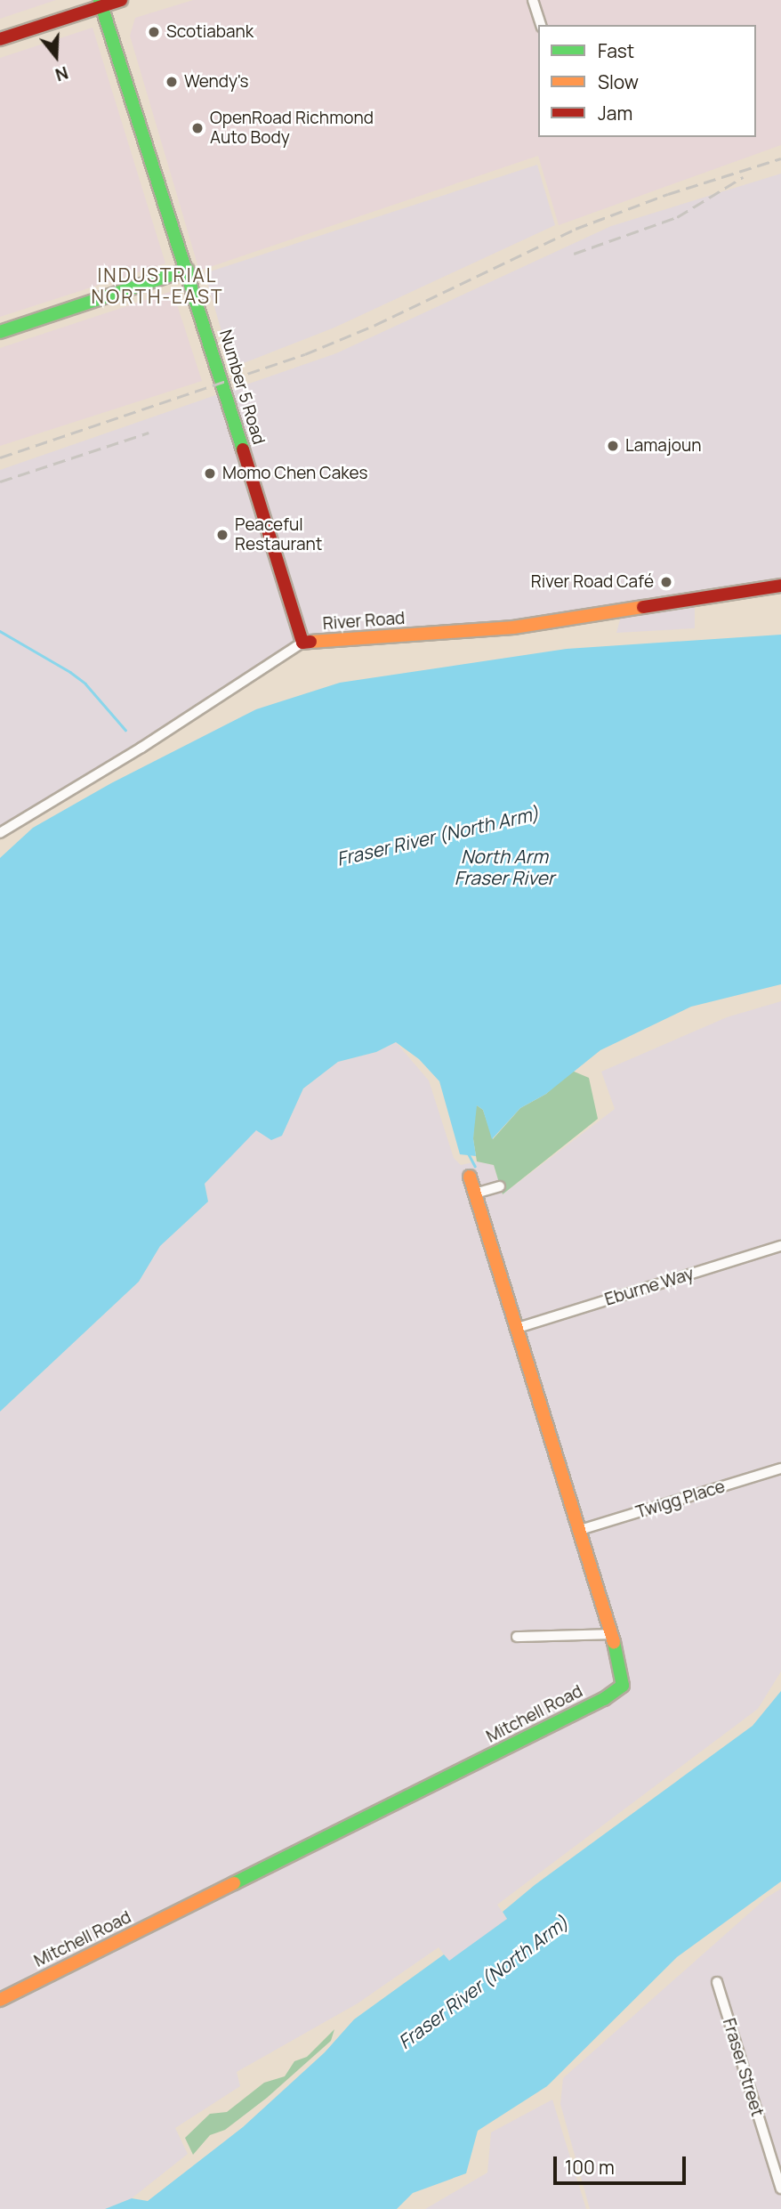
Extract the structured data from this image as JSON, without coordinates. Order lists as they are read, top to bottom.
{
  "streets": {
    "street": [
      "Number 5 Road",
      "River Road",
      "Eburne Way",
      "Twigg Place",
      "Mitchell Road",
      "Fraser Street"
    ]
  },
  "crossings": [
    ["Number 5 Road", "River Road"],
    ["Eburne Way", "Mitchell Road"],
    ["Twigg Place", "Mitchell Road"]
  ],
  "districts": ["INDUSTRIAL NORTH-EAST"],
  "water": ["Fraser River (North Arm)", "North Arm Fraser River"],
  "places": [
    "Scotiabank",
    "Wendy's",
    "OpenRoad Richmond Auto Body",
    "Lamajoun",
    "Momo Chen Cakes",
    "Peaceful Restaurant",
    "River Road Café"
  ],
  "legend": ["Fast", "Slow", "Jam"],
  "scale_bar": "100 m",
  "north": "bottom"
}
